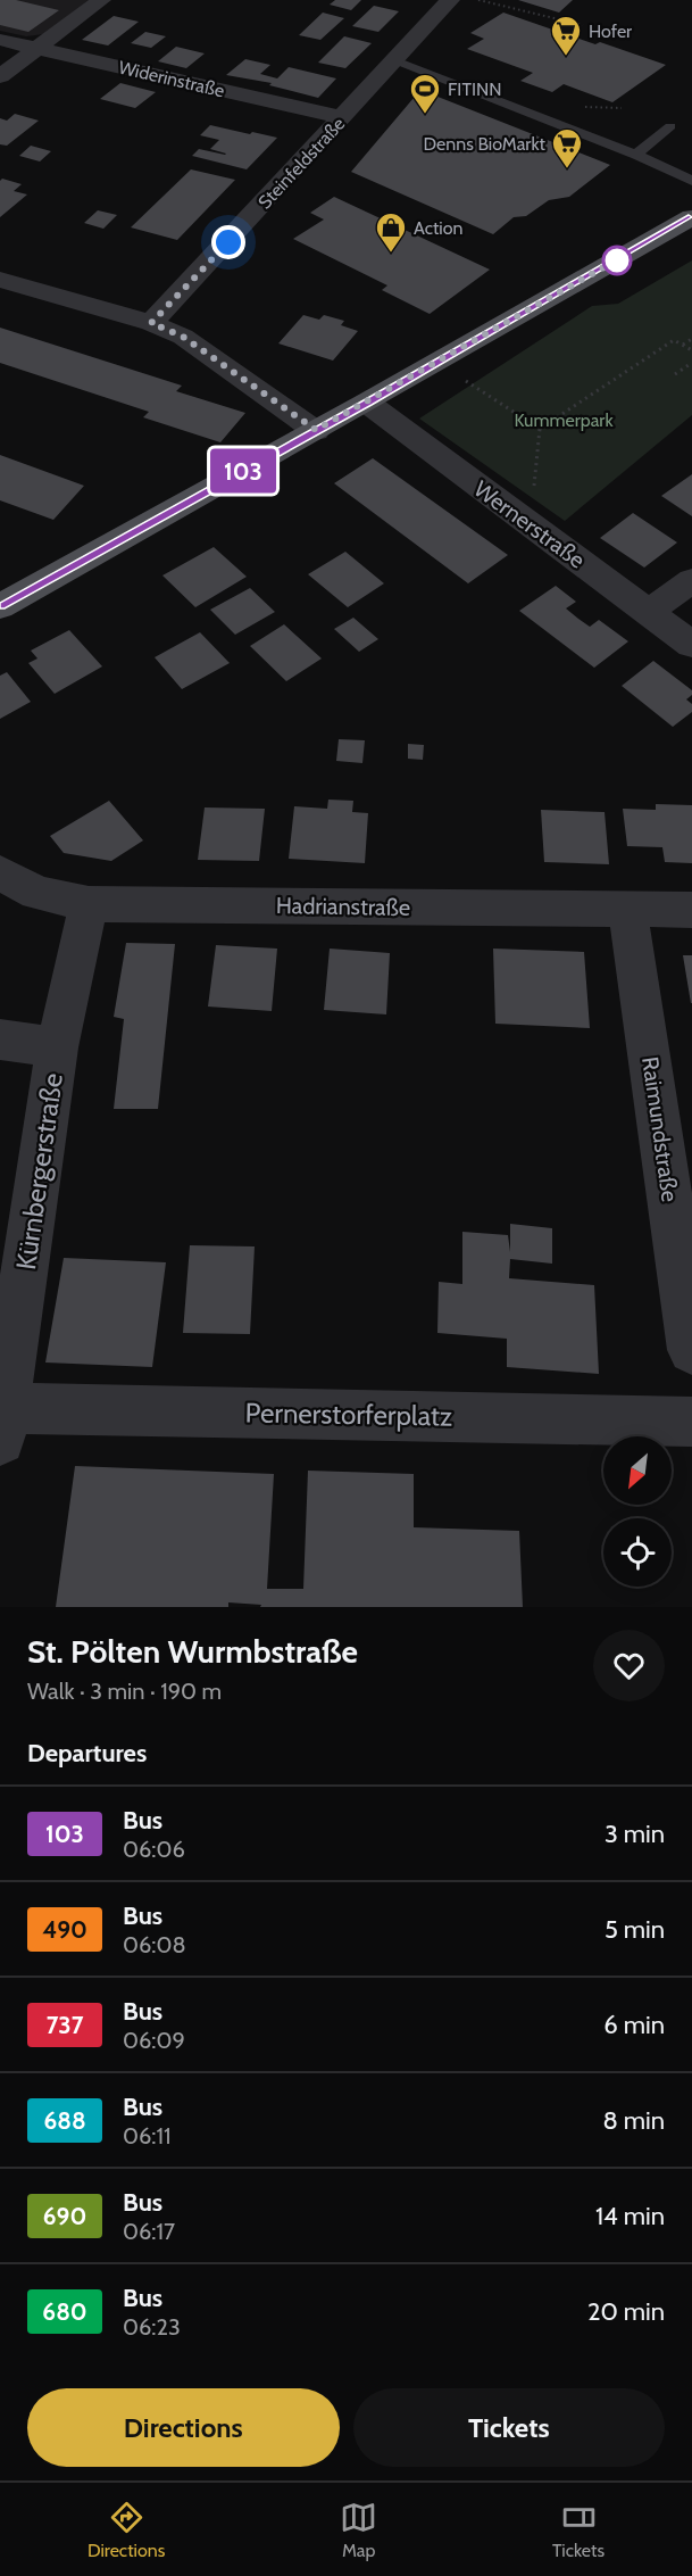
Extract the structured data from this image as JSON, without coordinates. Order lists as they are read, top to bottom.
{
  "streets": {
    "street": [
      "Widerinstraße",
      "Steinfeldstraße",
      "Wernerstraße",
      "Hadrianstraße",
      "Raimundstraße",
      "Kürnbergerstraße",
      "Pernerstorferplatz"
    ]
  },
  "crossings": [
    ["Widerinstraße", "Steinfeldstraße"],
    ["Hadrianstraße", "Raimundstraße"],
    ["Hadrianstraße", "Kürnbergerstraße"],
    ["Kürnbergerstraße", "Pernerstorferplatz"]
  ],
  "parks": ["Kummerpark"],
  "places": {
    "supermarket": ["Hofer", "Denns BioMarkt"],
    "sports": ["FITINN"],
    "shop": ["Action"]
  },
  "lines": ["bus line 103"],
  "north": "bottom left",
  "page": {
    "on_map": "103",
    "heading": [
      ["St. Pölten Wurmbstraße", "Walk · 3 min · 190 m"],
      "Departures"
    ],
    "list": [
      {
        "mark": "103",
        "name": "Bus",
        "note": "06:06",
        "value": "3 min"
      },
      {
        "mark": "490",
        "name": "Bus",
        "note": "06:08",
        "value": "5 min"
      },
      {
        "mark": "737",
        "name": "Bus",
        "note": "06:09",
        "value": "6 min"
      },
      {
        "mark": "688",
        "name": "Bus",
        "note": "06:11",
        "value": "8 min"
      },
      {
        "mark": "690",
        "name": "Bus",
        "note": "06:17",
        "value": "14 min"
      },
      {
        "mark": "680",
        "name": "Bus",
        "note": "06:23",
        "value": "20 min"
      }
    ],
    "buttons": ["Directions", "Tickets"],
    "tabs": ["Directions", "Map", "Tickets"]
  }
}
